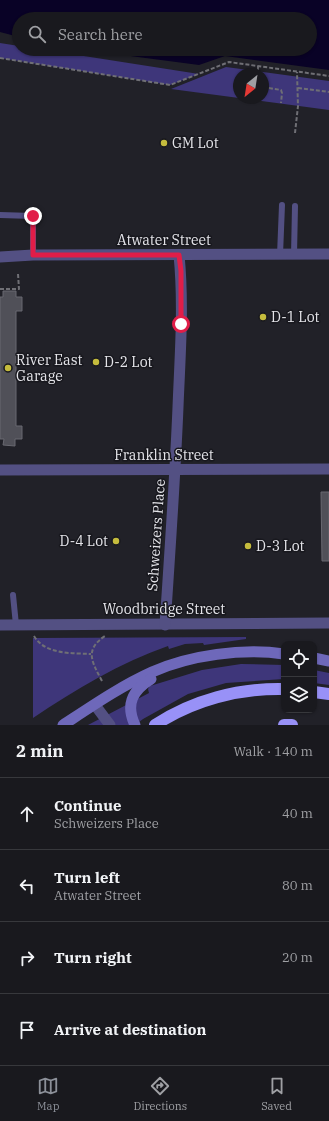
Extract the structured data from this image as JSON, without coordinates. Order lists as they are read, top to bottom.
{
  "streets": {
    "street": [
      "Atwater Street",
      "Franklin Street",
      "Schweizers Place",
      "Woodbridge Street"
    ]
  },
  "crossings": [
    ["Atwater Street", "Schweizers Place"],
    ["Franklin Street", "Schweizers Place"],
    ["Schweizers Place", "Woodbridge Street"]
  ],
  "places": [
    "GM Lot",
    "D-1 Lot",
    "D-2 Lot",
    "River East Garage",
    "D-4 Lot",
    "D-3 Lot"
  ],
  "north": "bottom left",
  "page": {
    "search": "Search here",
    "heading": ["2 min", "Walk · 140 m"],
    "list": [
      ["Continue", "Schweizers Place", "40 m"],
      ["Turn left", "Atwater Street", "80 m"],
      ["Turn right", "20 m"],
      "Arrive at destination"
    ],
    "nav": ["Map", "Directions", "Saved"]
  }
}
